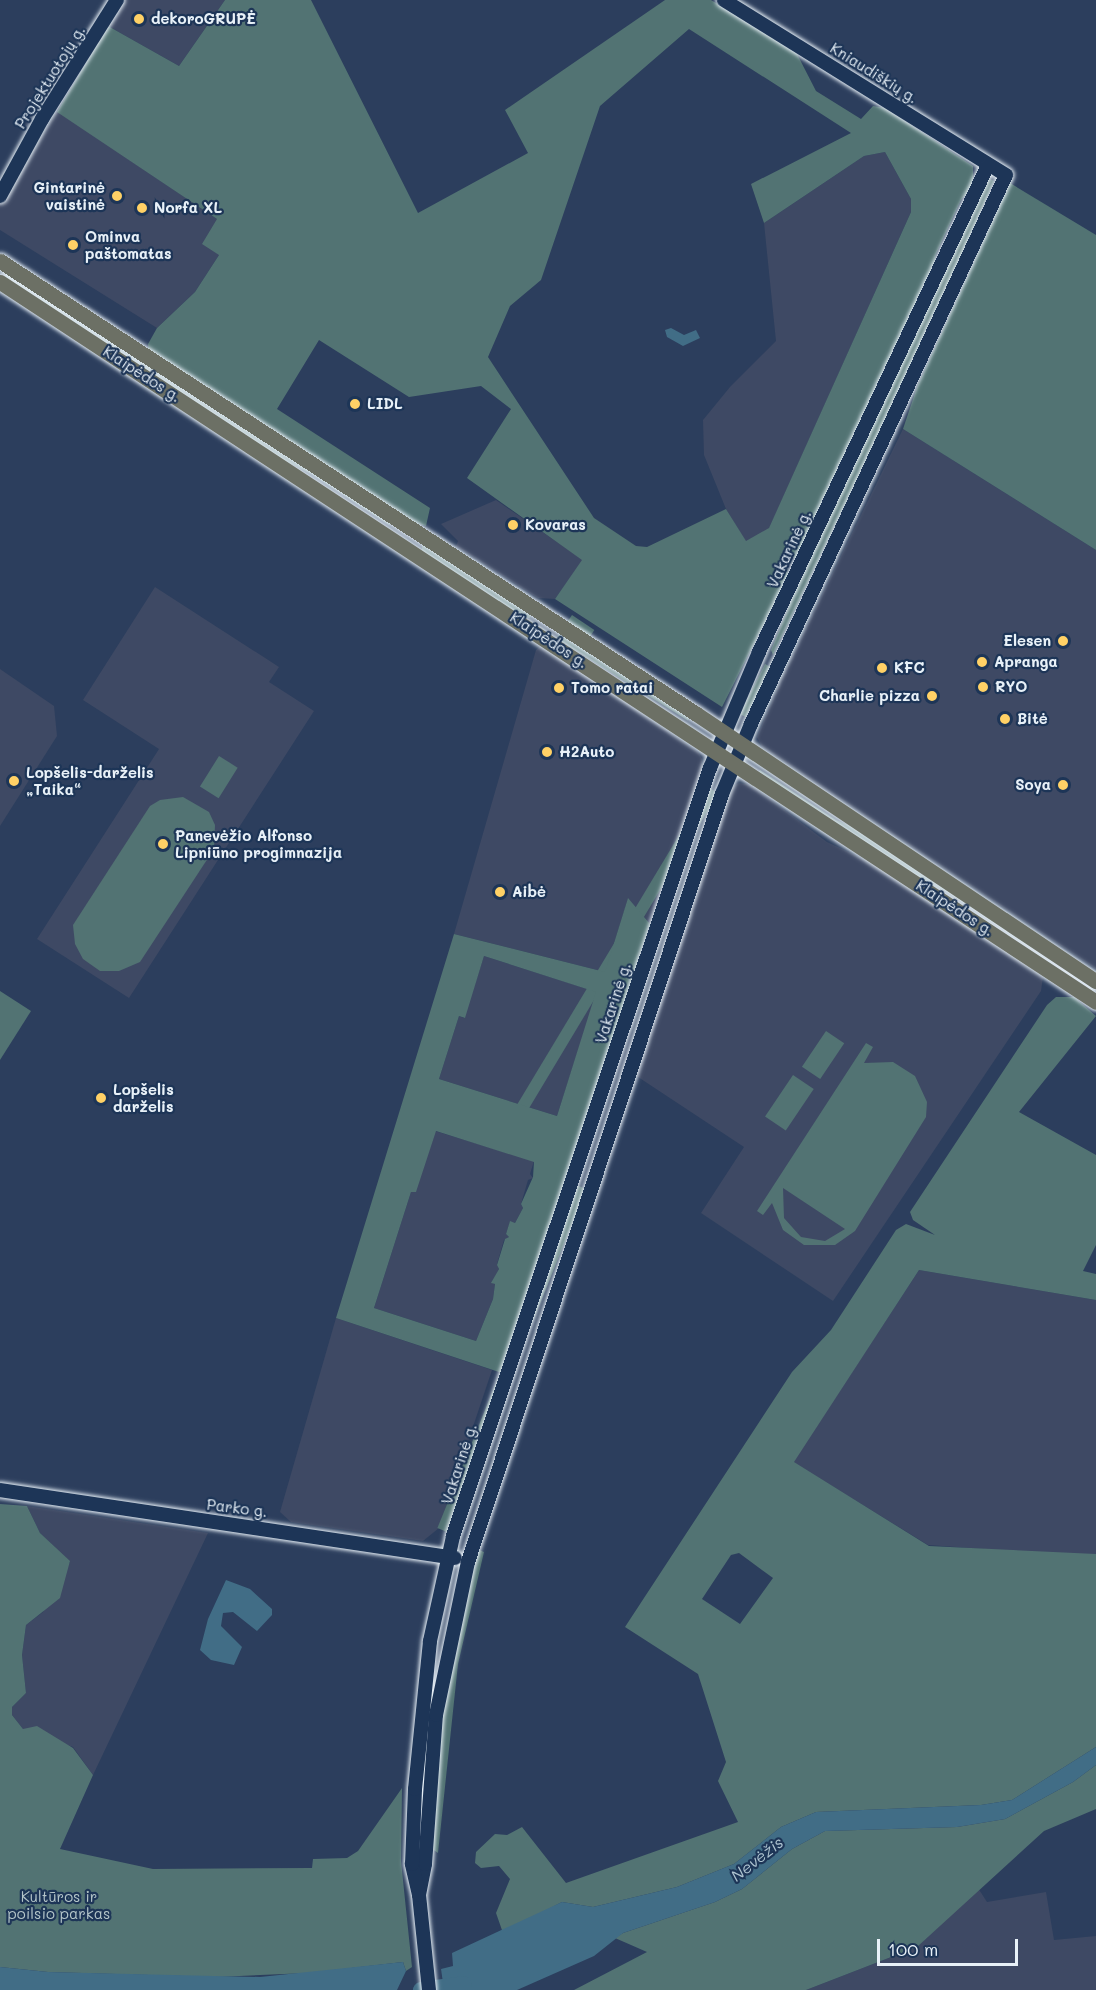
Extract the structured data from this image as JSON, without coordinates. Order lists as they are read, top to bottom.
{
  "streets": {
    "highway": ["Klaipėdos g."],
    "main road": [
      "Kniaudiškių g.",
      "Projektuotojų g.",
      "Vakarinė g.",
      "Parko g."
    ]
  },
  "crossings": [
    ["Kniaudiškių g.", "Vakarinė g."],
    ["Klaipėdos g.", "Vakarinė g."],
    ["Vakarinė g.", "Parko g."]
  ],
  "water": ["Nevėžis"],
  "parks": ["Kultūros ir poilsio parkas"],
  "places": [
    "dekoroGRUPĖ",
    "Gintarinė vaistinė",
    "Norfa XL",
    "Ominva paštomatas",
    "LIDL",
    "Kovaras",
    "Elesen",
    "Apranga",
    "KFC",
    "RYO",
    "Tomo ratai",
    "Charlie pizza",
    "Bitė",
    "H2Auto",
    "Lopšelis-darželis „Taika“",
    "Soya",
    "Panevėžio Alfonso Lipniūno progimnazija",
    "Aibė",
    "Lopšelis darželis"
  ],
  "scale_bar": "100 m"
}
